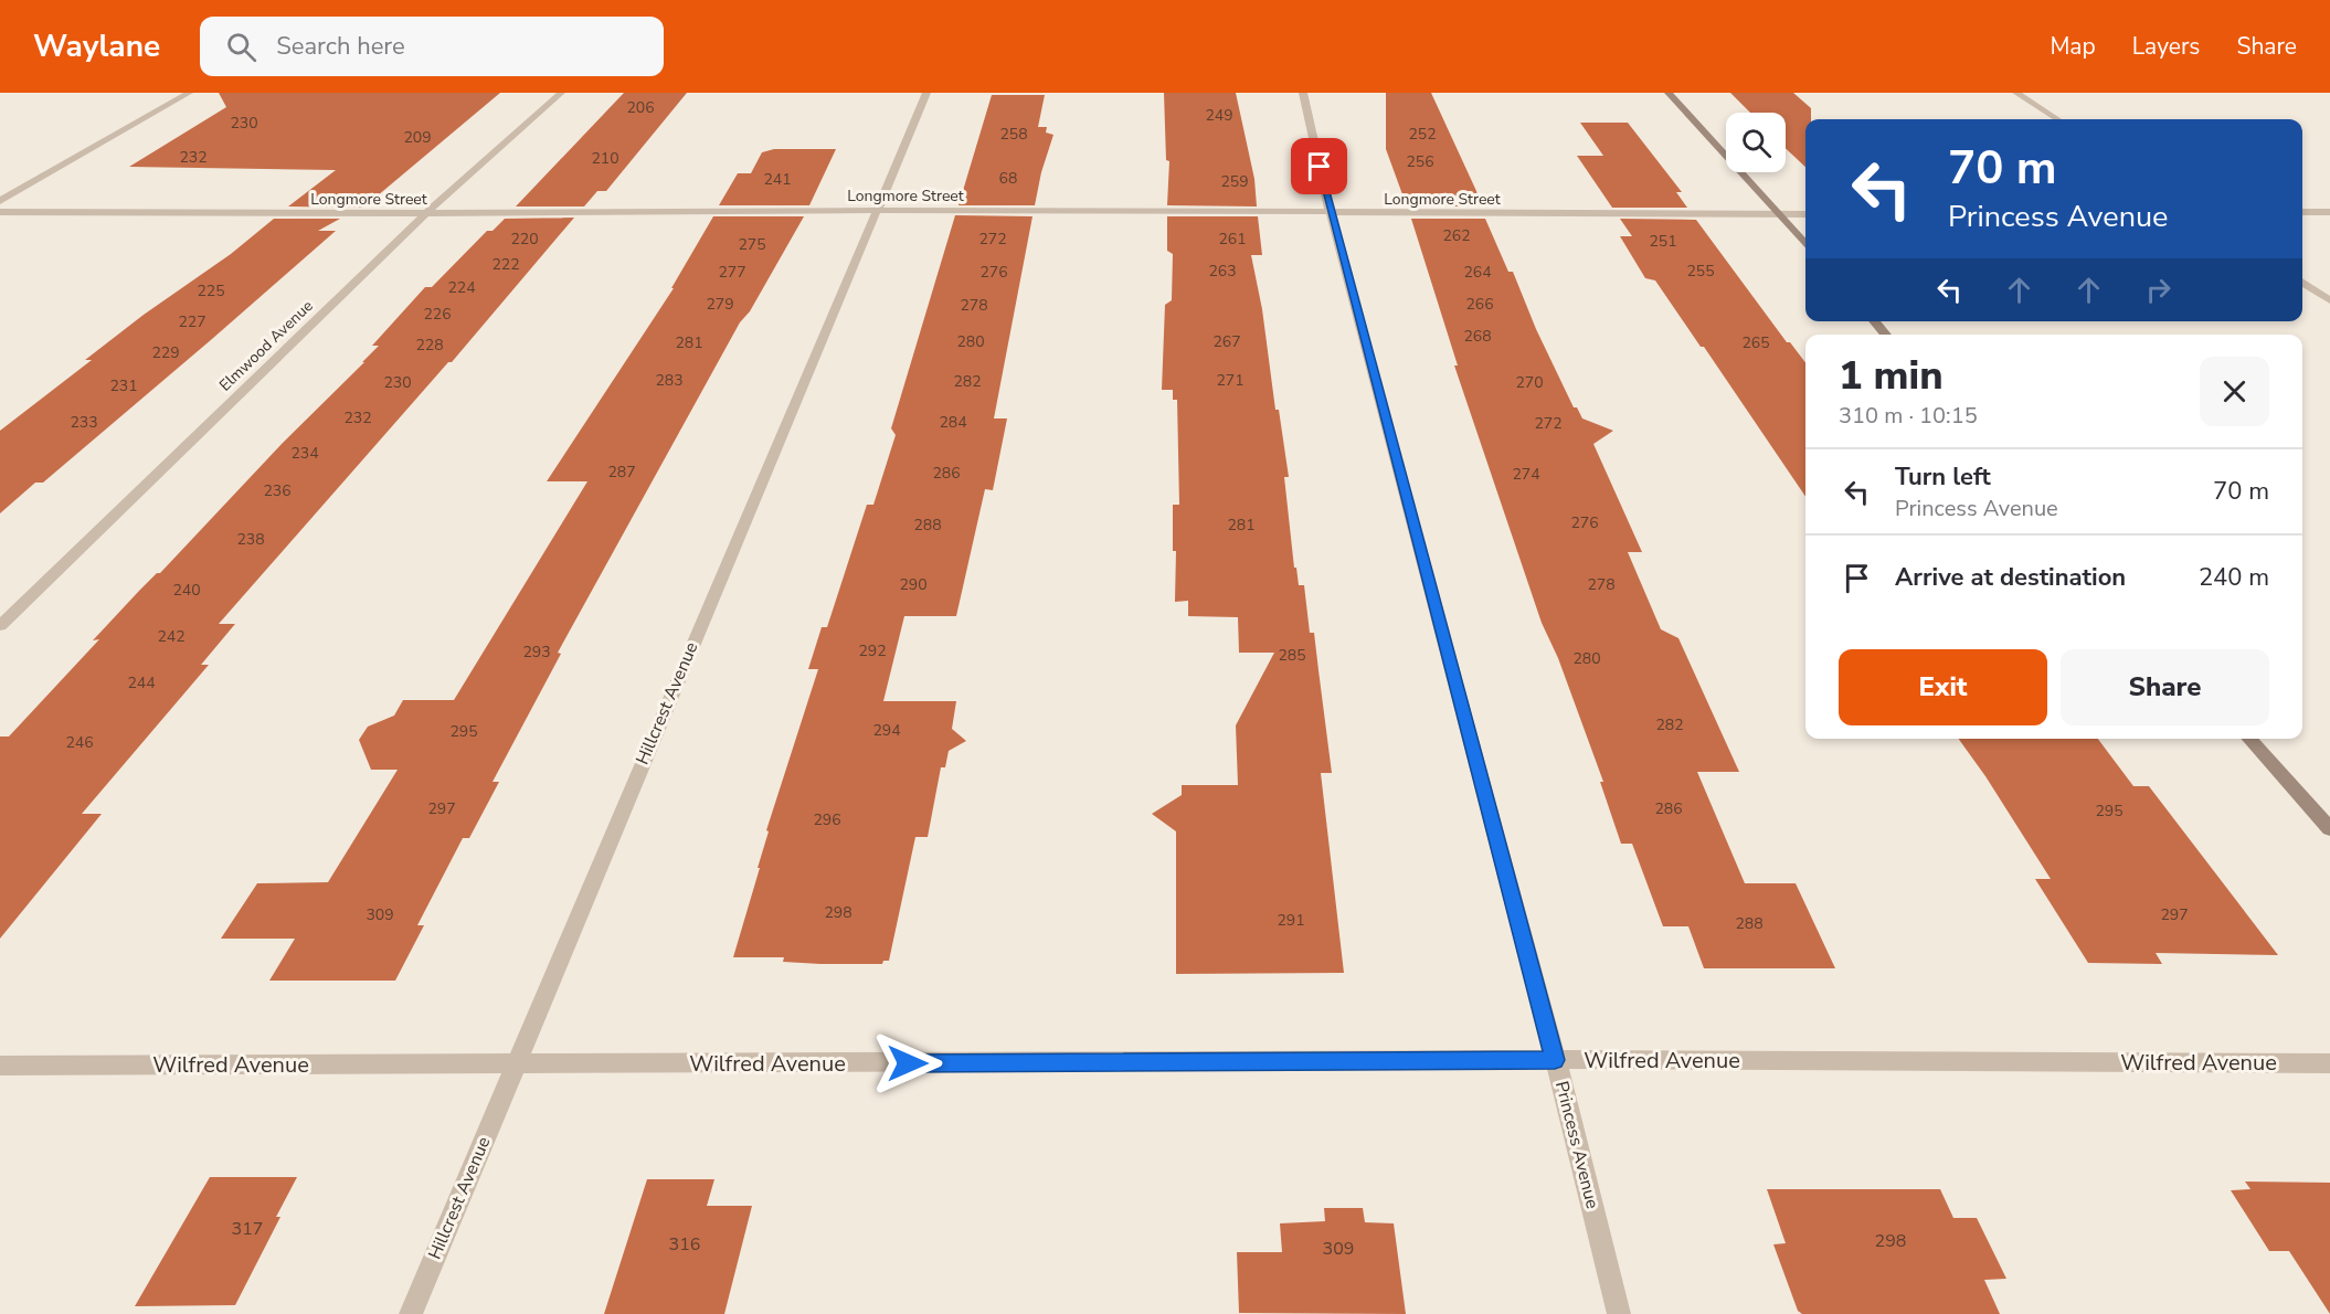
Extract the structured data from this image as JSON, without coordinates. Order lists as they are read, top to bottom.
{
  "streets": {
    "street": [
      "Longmore Street",
      "Elmwood Avenue",
      "Hillcrest Avenue",
      "Wilfred Avenue",
      "Princess Avenue"
    ]
  },
  "crossings": [
    ["Longmore Street", "Elmwood Avenue"],
    ["Longmore Street", "Hillcrest Avenue"],
    ["Longmore Street", "Princess Avenue"],
    ["Hillcrest Avenue", "Wilfred Avenue"],
    ["Wilfred Avenue", "Princess Avenue"]
  ],
  "house_numbers": [
    "206",
    "249",
    "230",
    "258",
    "252",
    "209",
    "232",
    "210",
    "256",
    "68",
    "241",
    "259",
    "262",
    "220",
    "272",
    "261",
    "251",
    "275",
    "222",
    "263",
    "255",
    "277",
    "276",
    "264",
    "224",
    "225",
    "279",
    "266",
    "278",
    "226",
    "227",
    "268",
    "280",
    "267",
    "281",
    "265",
    "228",
    "229",
    "283",
    "271",
    "282",
    "230",
    "270",
    "231",
    "232",
    "233",
    "284",
    "272",
    "234",
    "287",
    "286",
    "274",
    "236",
    "276",
    "288",
    "281",
    "238",
    "290",
    "278",
    "240",
    "242",
    "292",
    "293",
    "285",
    "280",
    "244",
    "282",
    "294",
    "295",
    "246",
    "297",
    "286",
    "295",
    "296",
    "298",
    "309",
    "297",
    "291",
    "288",
    "317",
    "298",
    "316",
    "309"
  ],
  "page": {
    "header": "Waylane",
    "search": "Search here",
    "nav": ["Map", "Layers", "Share"],
    "turn": ["70 m", "Princess Avenue"],
    "heading": ["1 min", "310 m · 10:15"],
    "list": [
      {
        "name": "Turn left",
        "note": "Princess Avenue",
        "value": "70 m"
      },
      {
        "name": "Arrive at destination",
        "value": "240 m"
      }
    ],
    "buttons": ["Exit", "Share"]
  }
}
